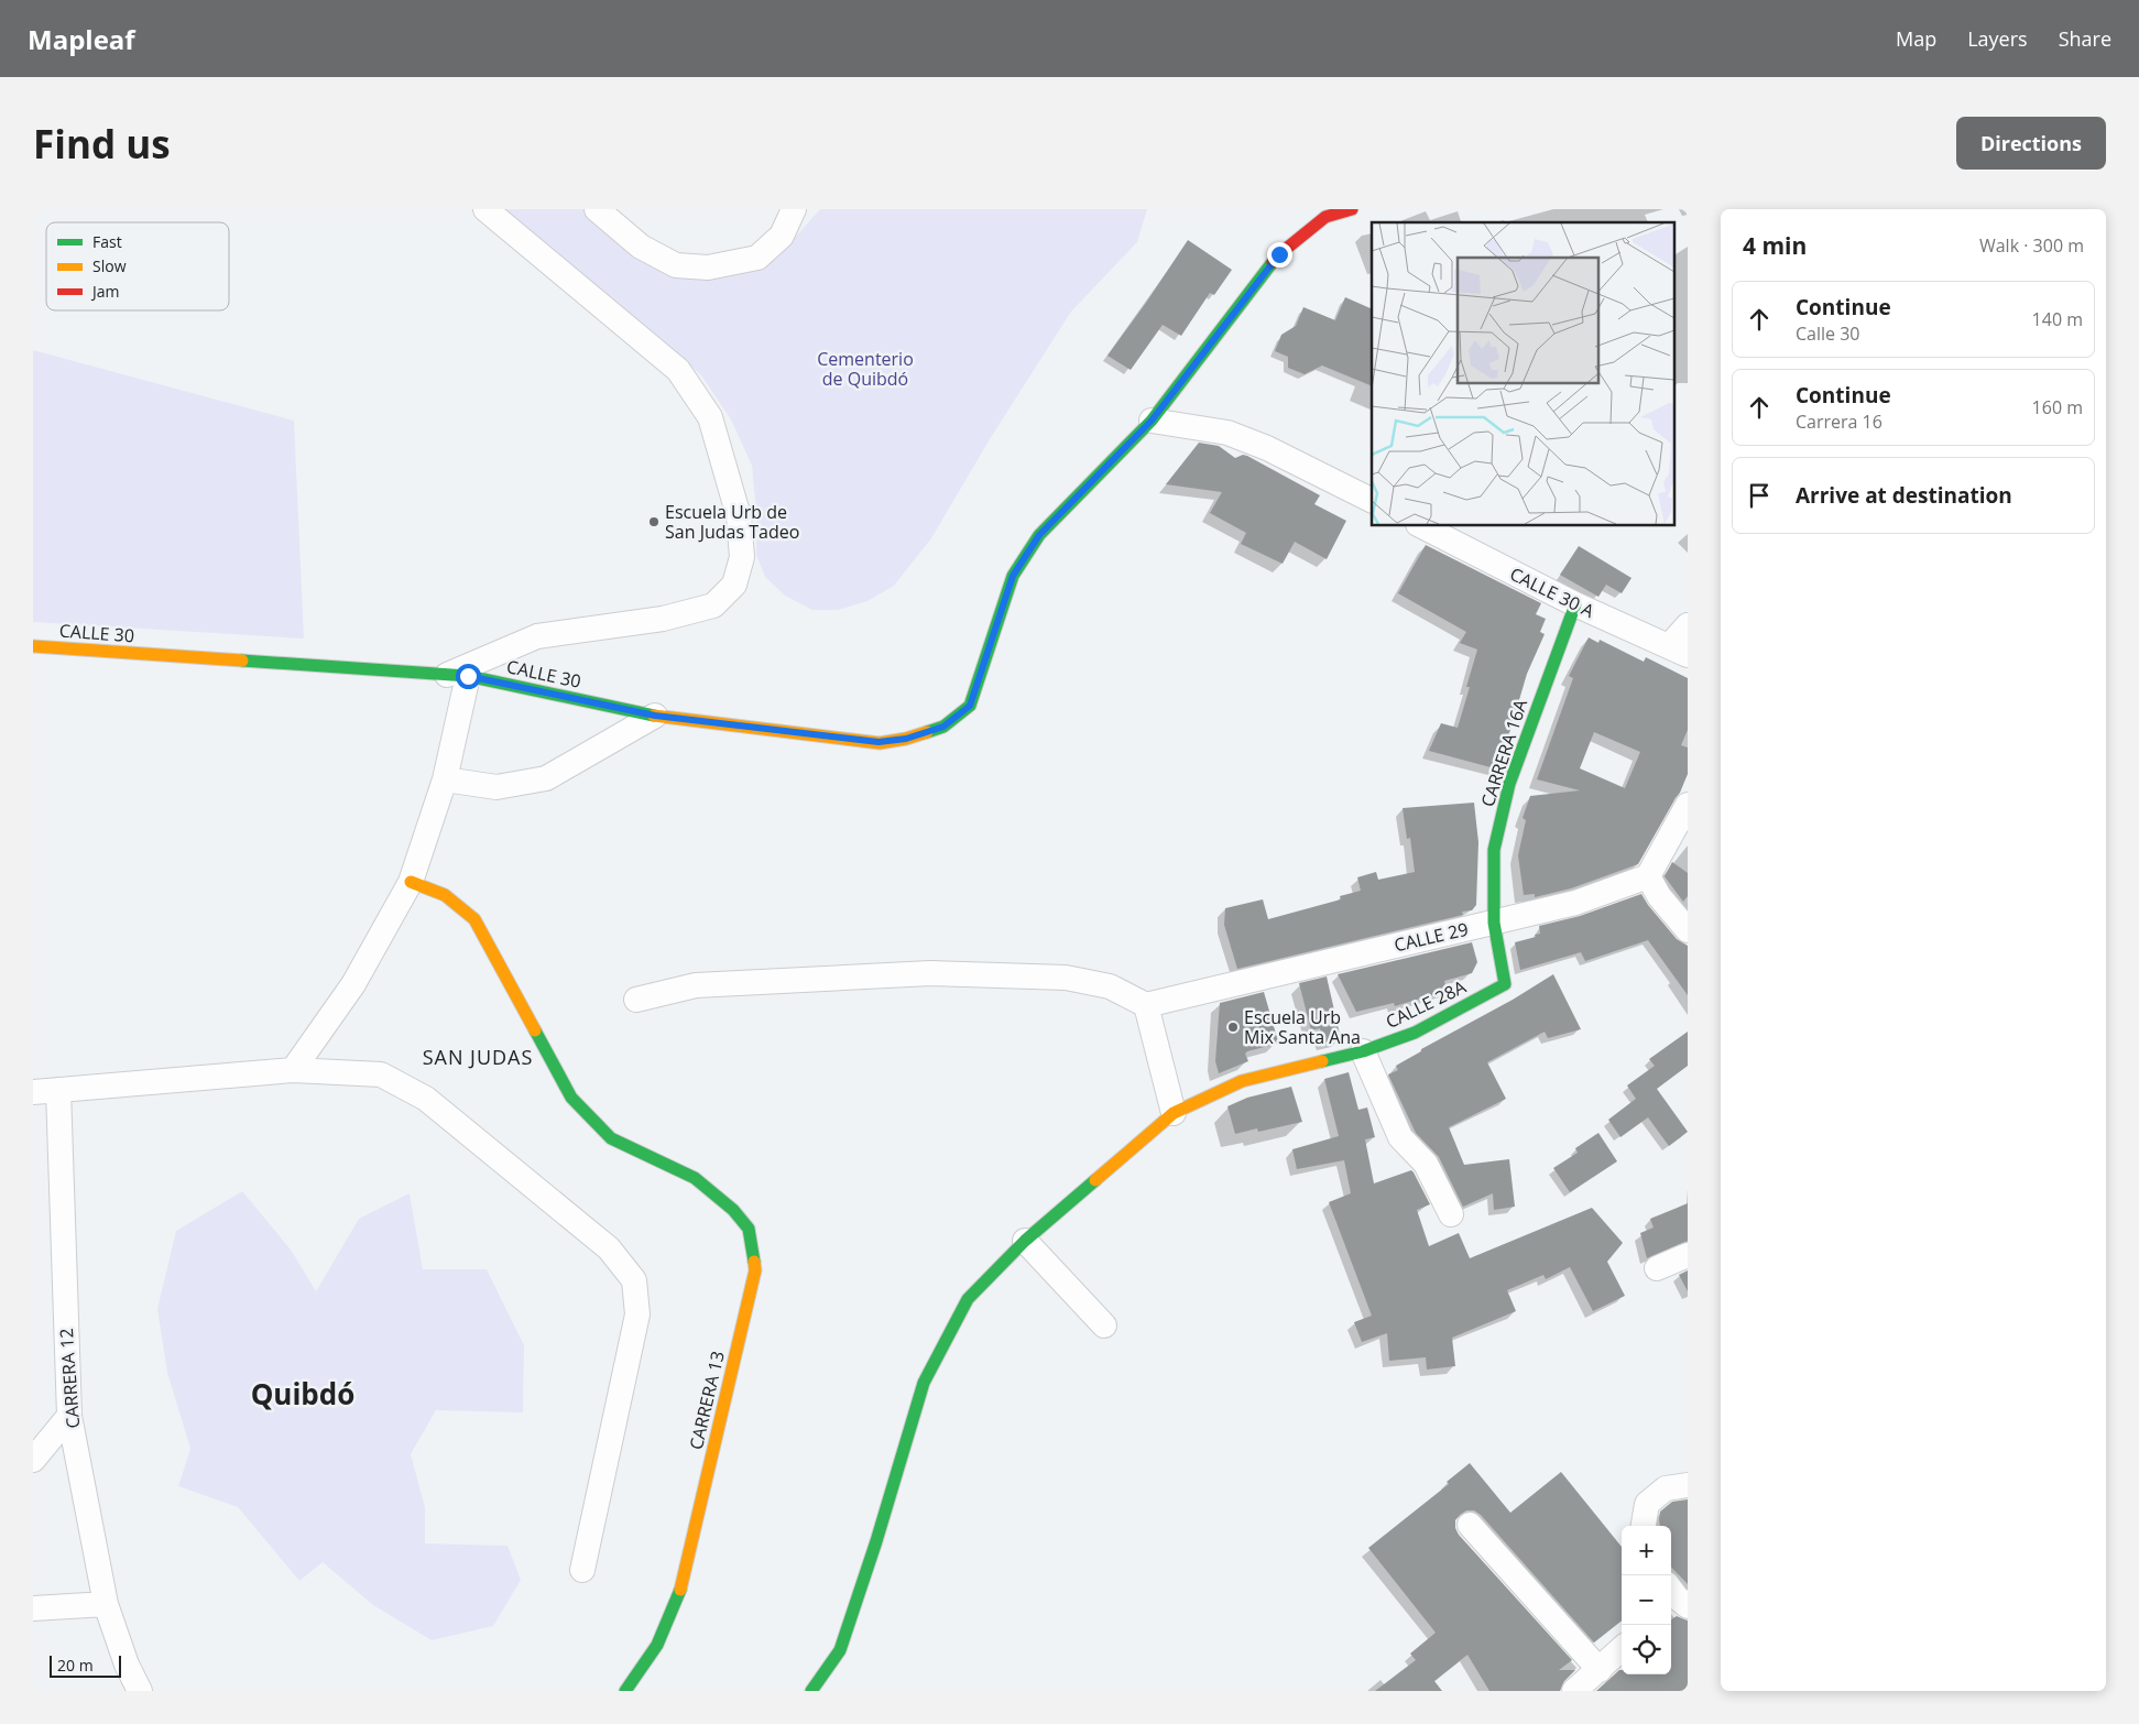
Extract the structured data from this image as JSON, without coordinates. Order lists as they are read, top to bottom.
{
  "streets": {
    "street": [
      "CALLE 30 A",
      "CALLE 30",
      "CARRERA 16A",
      "CALLE 29",
      "CALLE 28A",
      "CARRERA 12",
      "CARRERA 13"
    ]
  },
  "crossings": [
    ["CALLE 30 A", "CARRERA 16A"],
    ["CARRERA 16A", "CALLE 29"],
    ["CARRERA 16A", "CALLE 28A"]
  ],
  "districts": ["SAN JUDAS", "Quibdó"],
  "parks": ["Cementerio de Quibdó"],
  "places": ["Escuela Urb de San Judas Tadeo", "Escuela Urb Mix Santa Ana"],
  "legend": ["Fast", "Slow", "Jam"],
  "scale_bar": "20 m",
  "page": {
    "header": "Mapleaf",
    "nav": ["Map", "Layers", "Share"],
    "buttons": "Directions",
    "title": "Find us",
    "heading": ["4 min", "Walk · 300 m"],
    "list": [
      ["Continue", "Calle 30", "140 m"],
      ["Continue", "Carrera 16", "160 m"],
      "Arrive at destination"
    ],
    "map_buttons": ["+", "−"],
    "scale": "20 m"
  }
}
